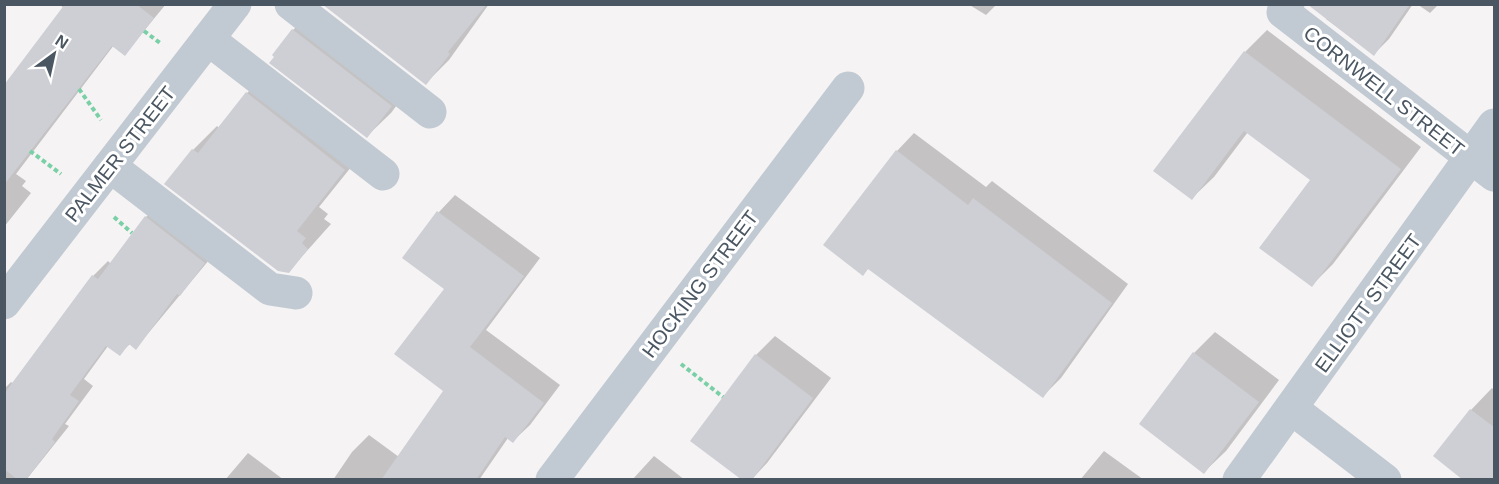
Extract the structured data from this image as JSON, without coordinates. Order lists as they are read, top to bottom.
{
  "streets": {
    "street": [
      "CORNWELL STREET",
      "PALMER STREET",
      "HOCKING STREET",
      "ELLIOTT STREET"
    ]
  },
  "crossings": [
    ["CORNWELL STREET", "ELLIOTT STREET"]
  ],
  "north": "top right"
}
